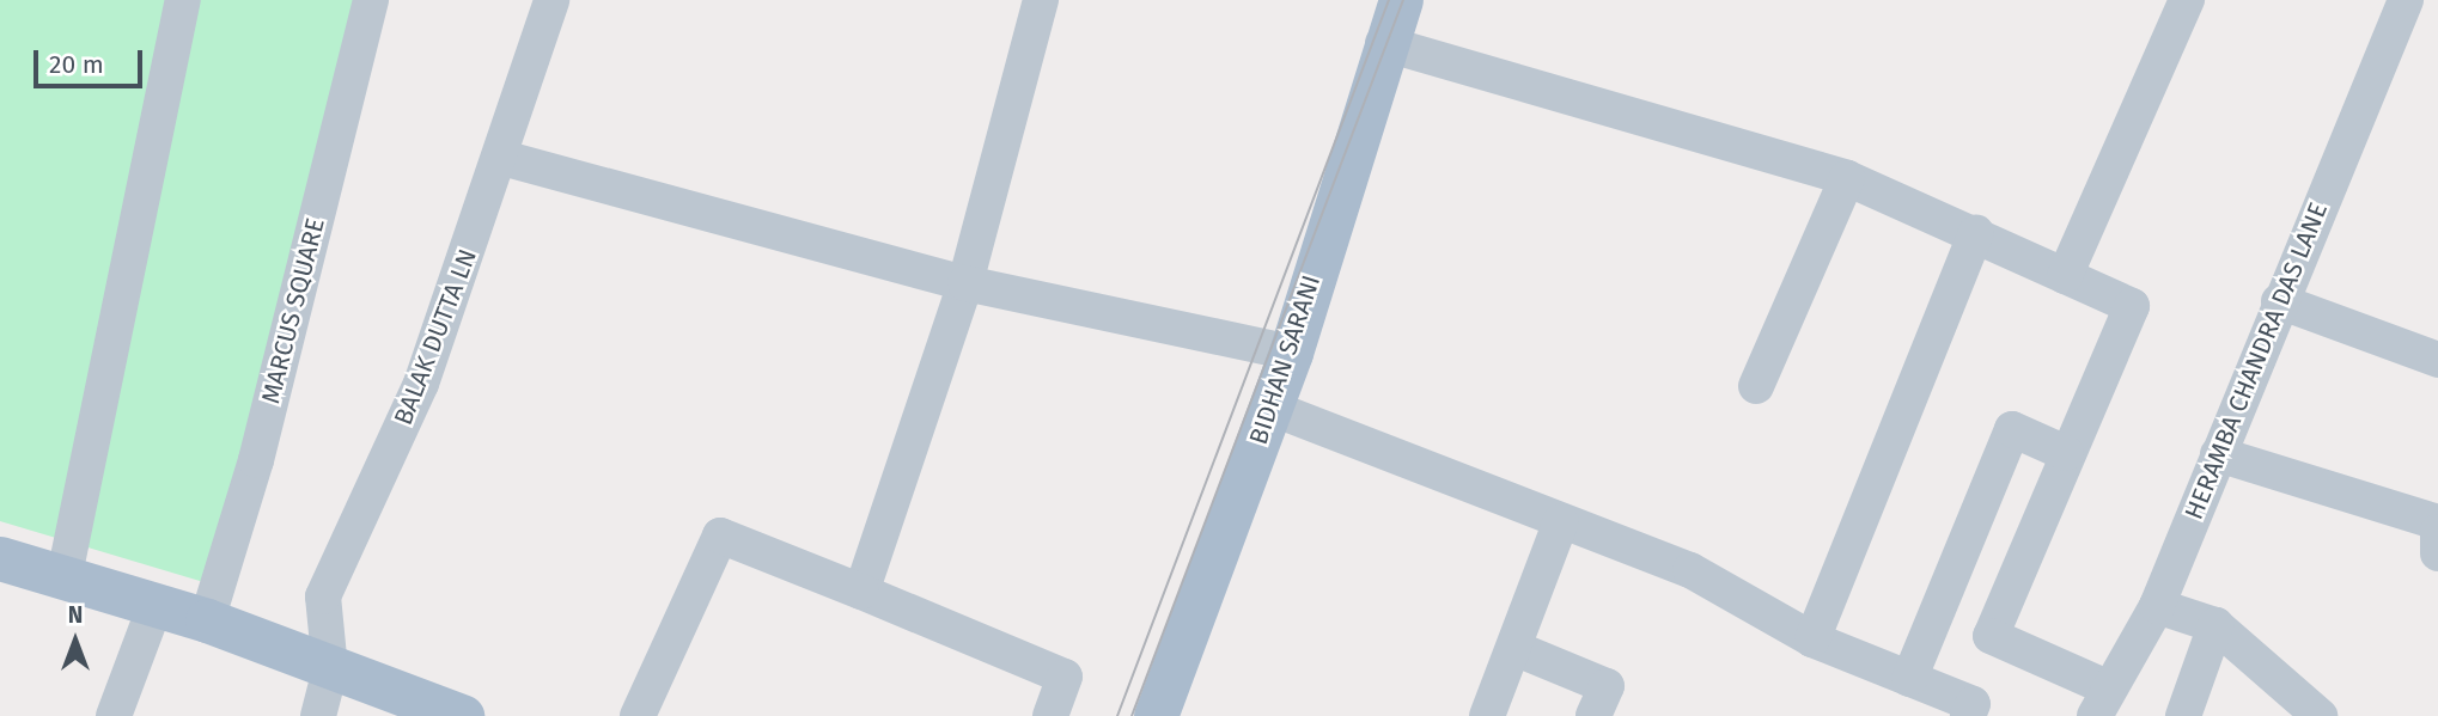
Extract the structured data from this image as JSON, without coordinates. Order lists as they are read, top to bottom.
{
  "streets": {
    "main road": ["BIDHAN SARANI"],
    "lane": ["MARCUS SQUARE", "BALAK DUTTA LN", "HERAMBA CHANDRA DAS LANE"]
  },
  "scale_bar": "20 m",
  "north": "top"
}
